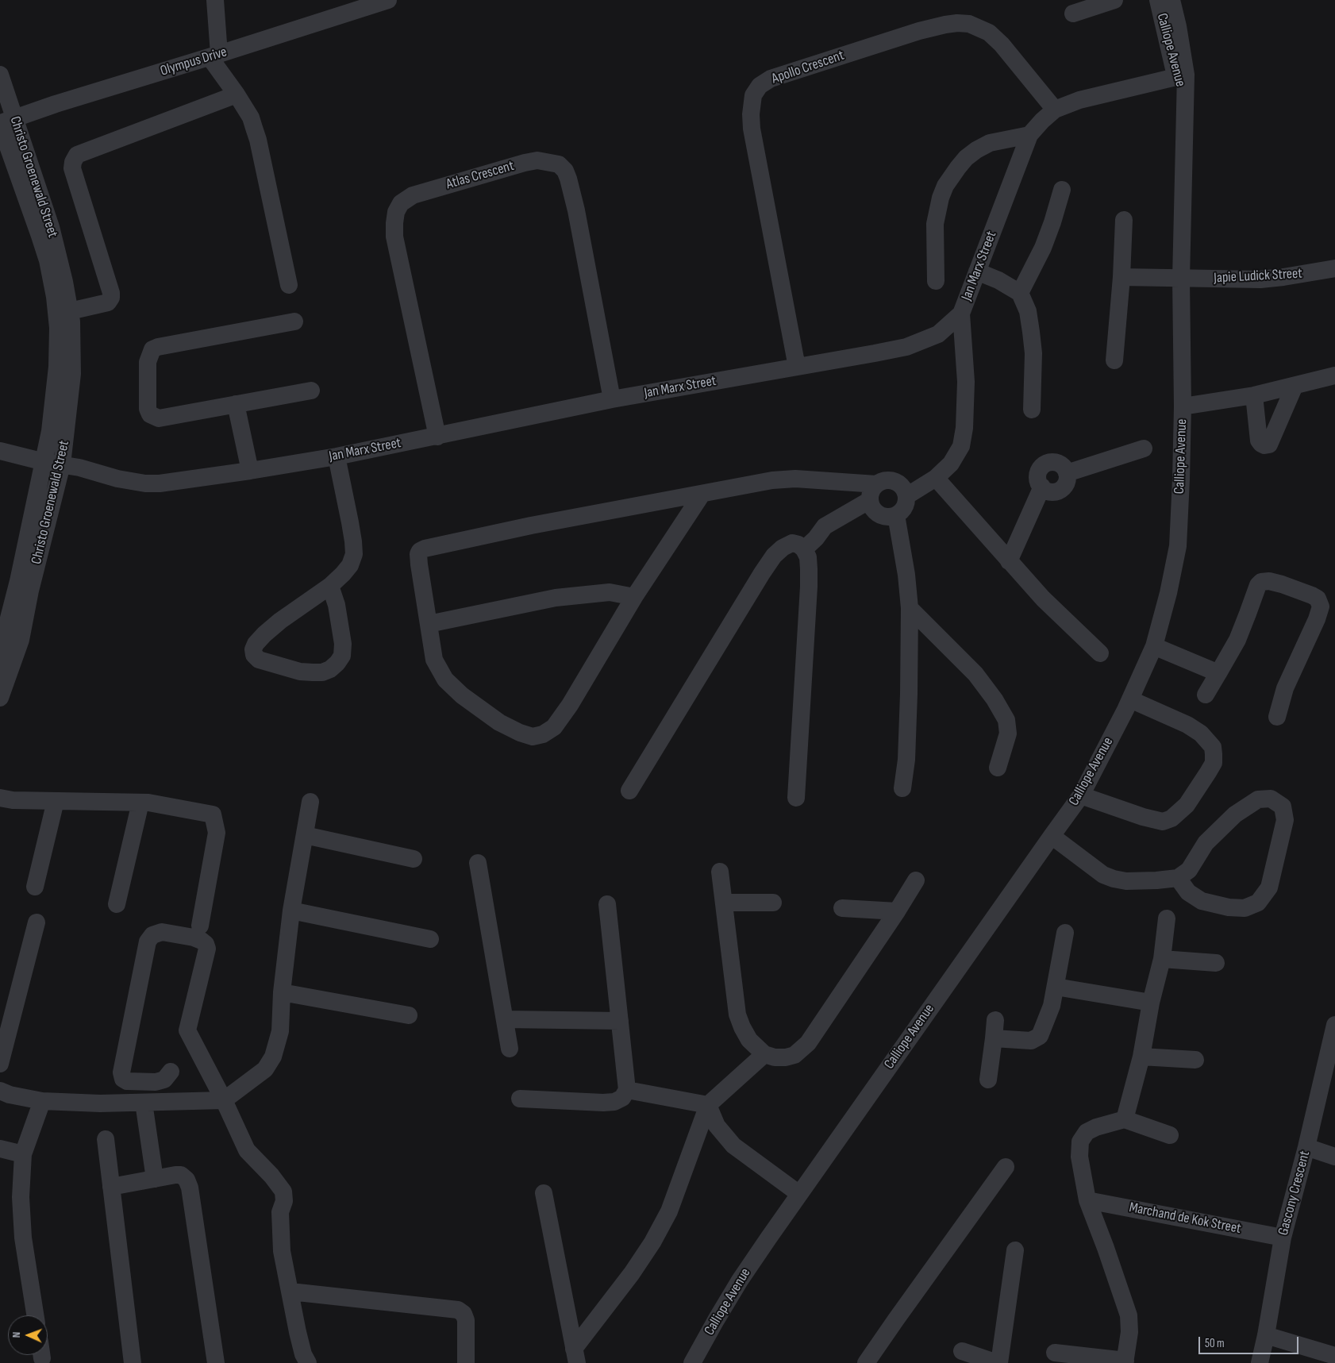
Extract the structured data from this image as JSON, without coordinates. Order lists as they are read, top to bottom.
{
  "streets": {
    "street": [
      "Calliope Avenue",
      "Olympus Drive",
      "Apollo Crescent",
      "Atlas Crescent",
      "Christo Groenewald Street",
      "Jan Marx Street",
      "Japie Ludick Street",
      "Gascony Crescent",
      "Marchand de Kok Street"
    ]
  },
  "crossings": [
    ["Calliope Avenue", "Jan Marx Street"],
    ["Calliope Avenue", "Japie Ludick Street"],
    ["Olympus Drive", "Christo Groenewald Street"],
    ["Apollo Crescent", "Jan Marx Street"],
    ["Atlas Crescent", "Jan Marx Street"],
    ["Christo Groenewald Street", "Jan Marx Street"],
    ["Gascony Crescent", "Marchand de Kok Street"]
  ],
  "scale_bar": "50 m",
  "north": "left"
}
